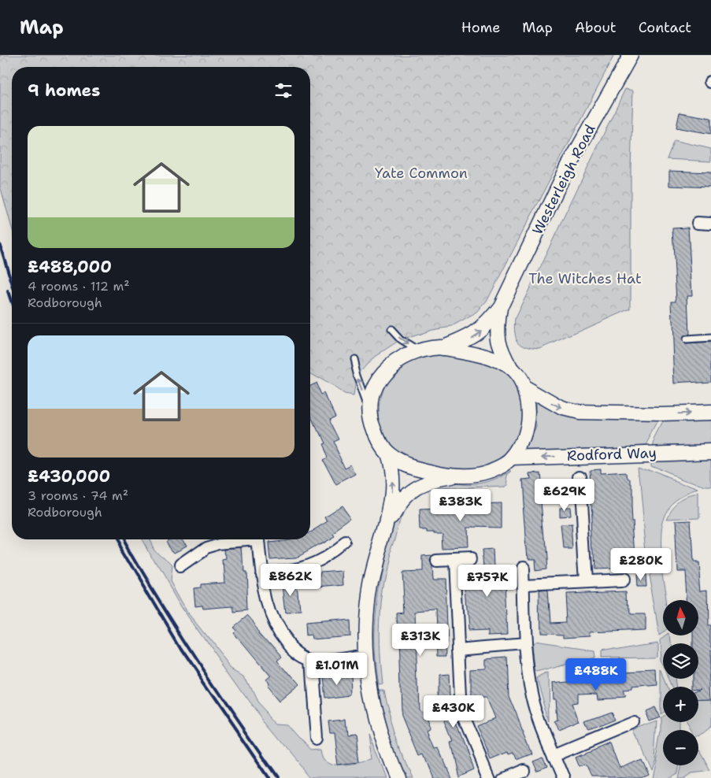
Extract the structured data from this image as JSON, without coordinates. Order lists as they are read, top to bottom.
{
  "streets": {
    "street": ["Westerleigh Road", "Rodford Way"]
  },
  "parks": ["Yate Common", "The Witches Hat"],
  "north": "top",
  "page": {
    "header": "Map",
    "nav": [
      "Home",
      "Map",
      "About",
      "Contact"
    ],
    "heading": "9 homes",
    "list": [
      {
        "name": "£488,000",
        "note": "4 rooms · 112 m² · Rodborough"
      },
      {
        "name": "£430,000",
        "note": "3 rooms · 74 m² · Rodborough"
      }
    ],
    "price": [
      "£629K",
      "£383K",
      "£280K",
      "£862K",
      "£757K",
      "£313K",
      "£1.01M",
      "£488K",
      "£430K"
    ],
    "map_buttons": ["+", "−"]
  }
}
